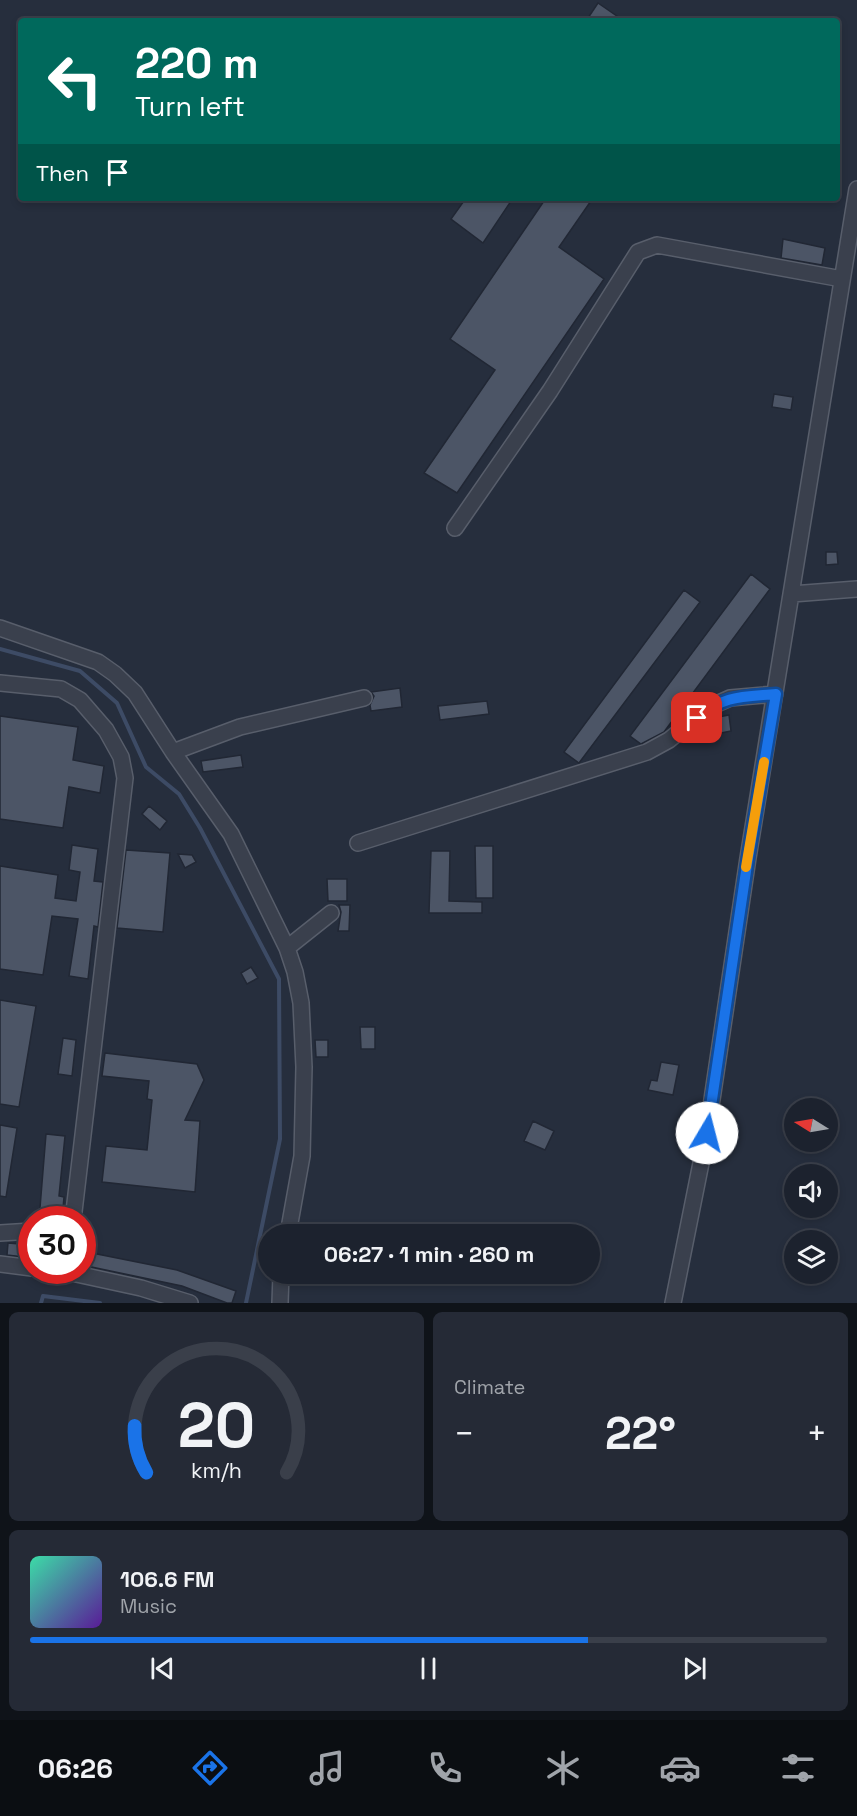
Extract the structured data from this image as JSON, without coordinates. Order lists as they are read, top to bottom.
{
  "north": "left",
  "page": {
    "turn": ["220 m", "Turn left"],
    "then": "Then",
    "limit": "30",
    "trip": "06:27 · 1 min · 260 m",
    "tile": "Climate",
    "heat": ["−", "22°", "+"],
    "song": ["106.6 FM", "Music"],
    "tabs": "06:26",
    "gauge": ["20", "km/h"]
  }
}
